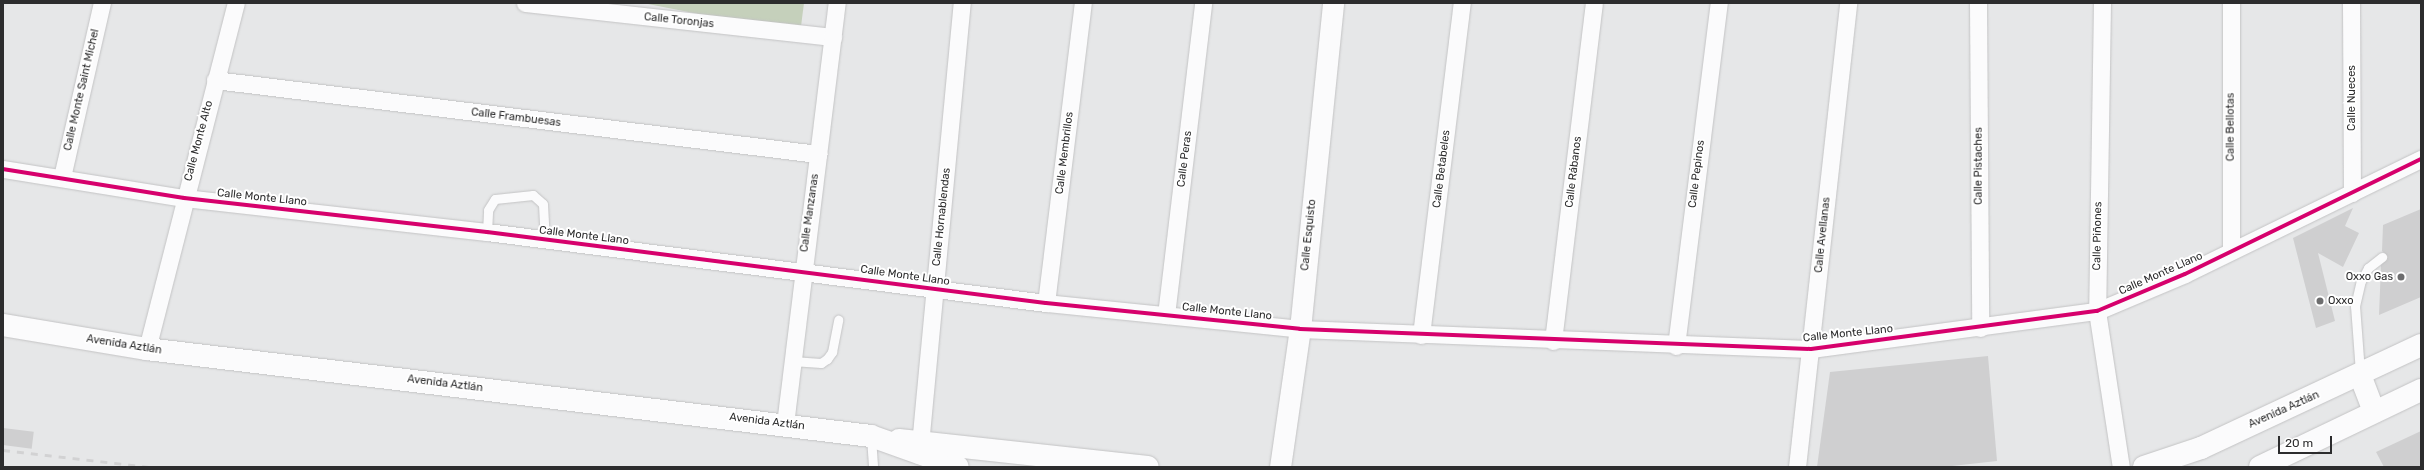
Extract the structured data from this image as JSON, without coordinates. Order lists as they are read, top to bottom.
{
  "streets": {
    "main road": ["Avenida Aztlán"],
    "street": [
      "Calle Toronjas",
      "Calle Monte Saint Michel",
      "Calle Nueces",
      "Calle Frambuesas",
      "Calle Bellotas",
      "Calle Monte Alto",
      "Calle Membrillos",
      "Calle Peras",
      "Calle Pistaches",
      "Calle Betabeles",
      "Calle Rábanos",
      "Calle Pepinos",
      "Calle Monte Llano",
      "Calle Manzanas",
      "Calle Hornablendas",
      "Calle Esquisto",
      "Calle Avellanas",
      "Calle Piñones"
    ]
  },
  "crossings": [
    ["Calle Toronjas", "Calle Manzanas"],
    ["Calle Monte Saint Michel", "Calle Monte Llano"],
    ["Calle Nueces", "Calle Monte Llano"],
    ["Calle Frambuesas", "Calle Monte Alto"],
    ["Calle Frambuesas", "Calle Manzanas"],
    ["Calle Bellotas", "Calle Monte Llano"],
    ["Calle Monte Alto", "Calle Monte Llano"],
    ["Calle Monte Alto", "Avenida Aztlán"],
    ["Calle Membrillos", "Calle Monte Llano"],
    ["Calle Peras", "Calle Monte Llano"],
    ["Calle Pistaches", "Calle Monte Llano"],
    ["Calle Betabeles", "Calle Monte Llano"],
    ["Calle Rábanos", "Calle Monte Llano"],
    ["Calle Pepinos", "Calle Monte Llano"],
    ["Calle Monte Llano", "Calle Manzanas"],
    ["Calle Monte Llano", "Calle Hornablendas"],
    ["Calle Monte Llano", "Calle Esquisto"],
    ["Calle Monte Llano", "Calle Avellanas"],
    ["Calle Monte Llano", "Calle Piñones"],
    ["Calle Manzanas", "Avenida Aztlán"],
    ["Calle Hornablendas", "Avenida Aztlán"]
  ],
  "places": ["Oxxo Gas", "Oxxo"],
  "scale_bar": "20 m"
}
